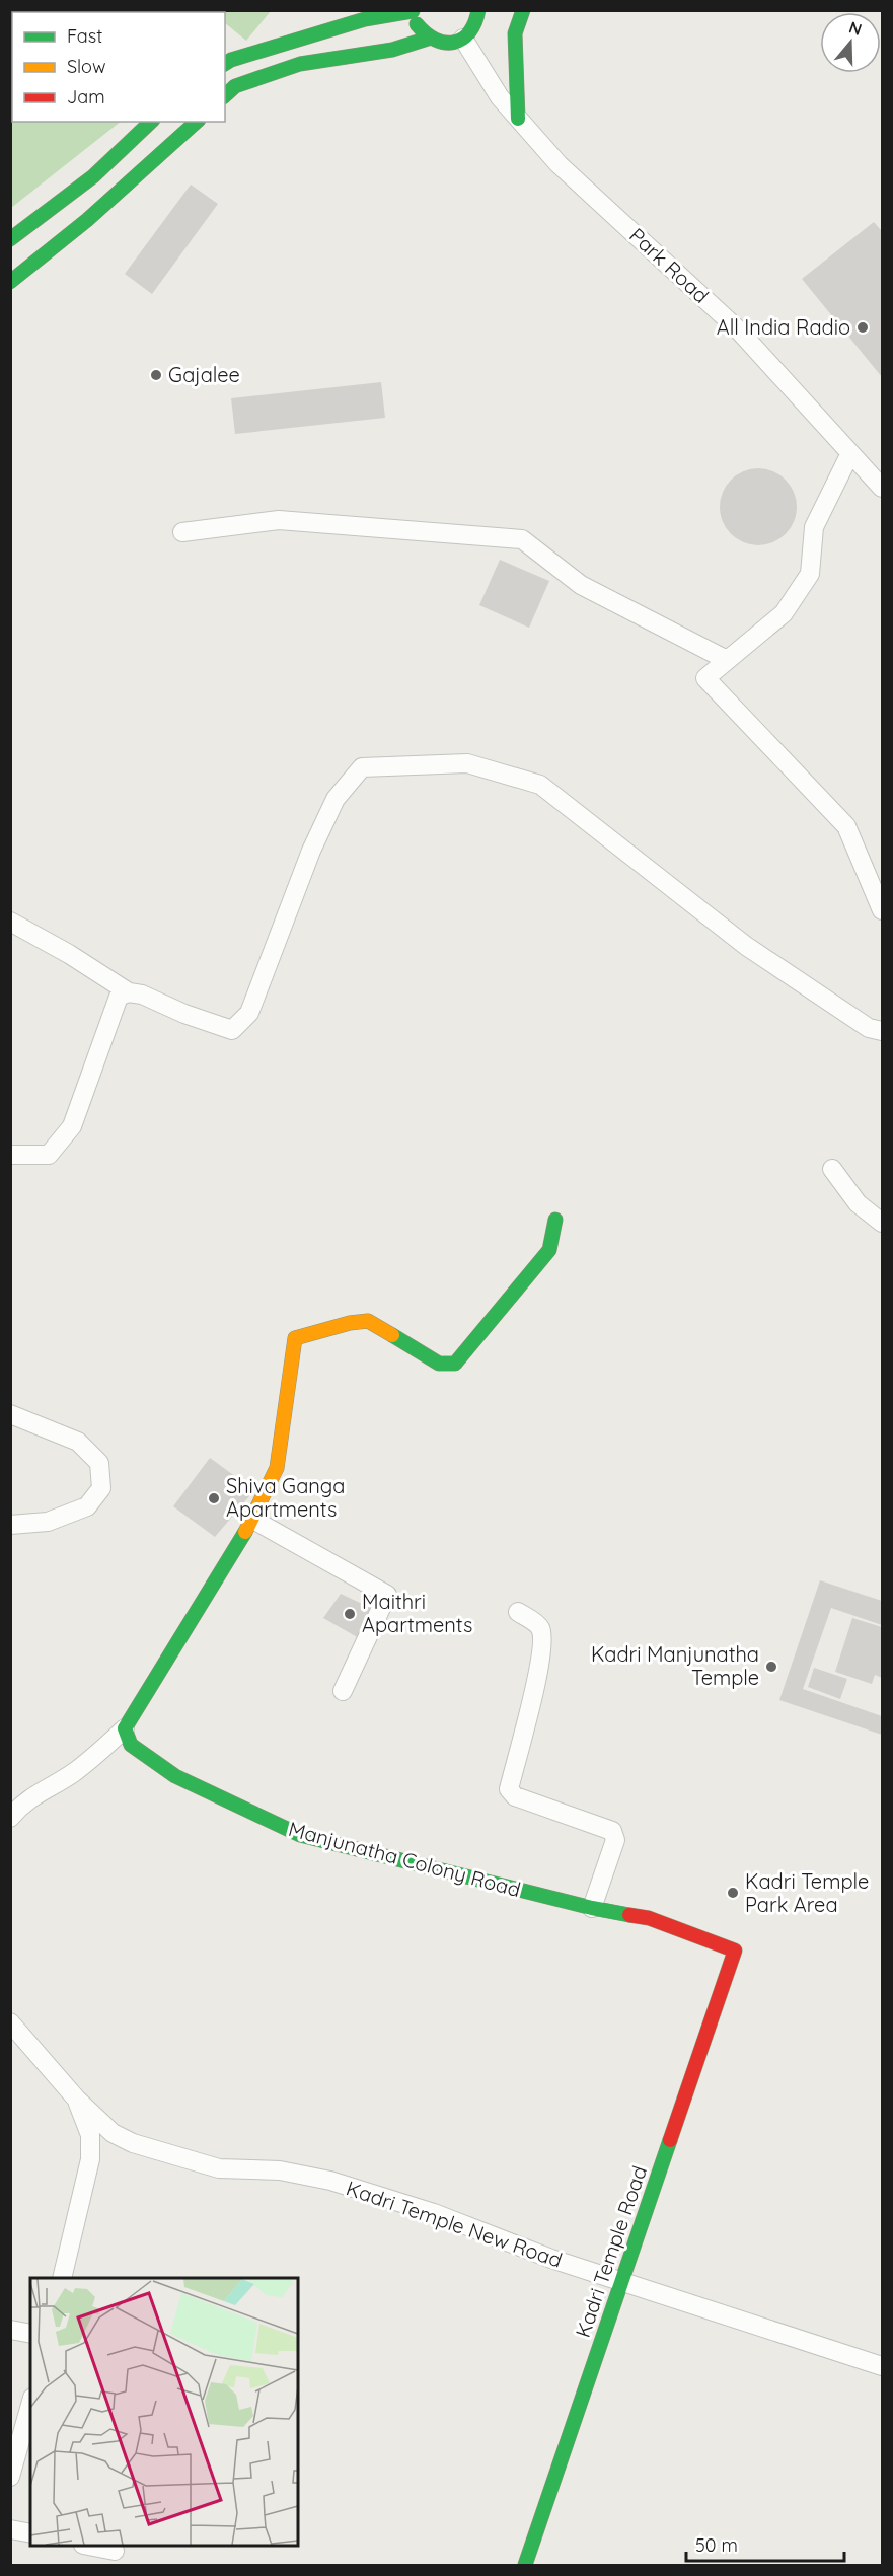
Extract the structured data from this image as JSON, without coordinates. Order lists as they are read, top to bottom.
{
  "streets": {
    "street": [
      "Park Road",
      "Manjunatha Colony Road",
      "Kadri Temple New Road",
      "Kadri Temple Road"
    ]
  },
  "crossings": [
    ["Manjunatha Colony Road", "Kadri Temple Road"],
    ["Kadri Temple New Road", "Kadri Temple Road"]
  ],
  "places": [
    "All India Radio",
    "Gajalee",
    "Shiva Ganga Apartments",
    "Maithri Apartments",
    "Kadri Manjunatha Temple",
    "Kadri Temple Park Area"
  ],
  "legend": ["Fast", "Slow", "Jam"],
  "scale_bar": "50 m",
  "north": "top"
}
